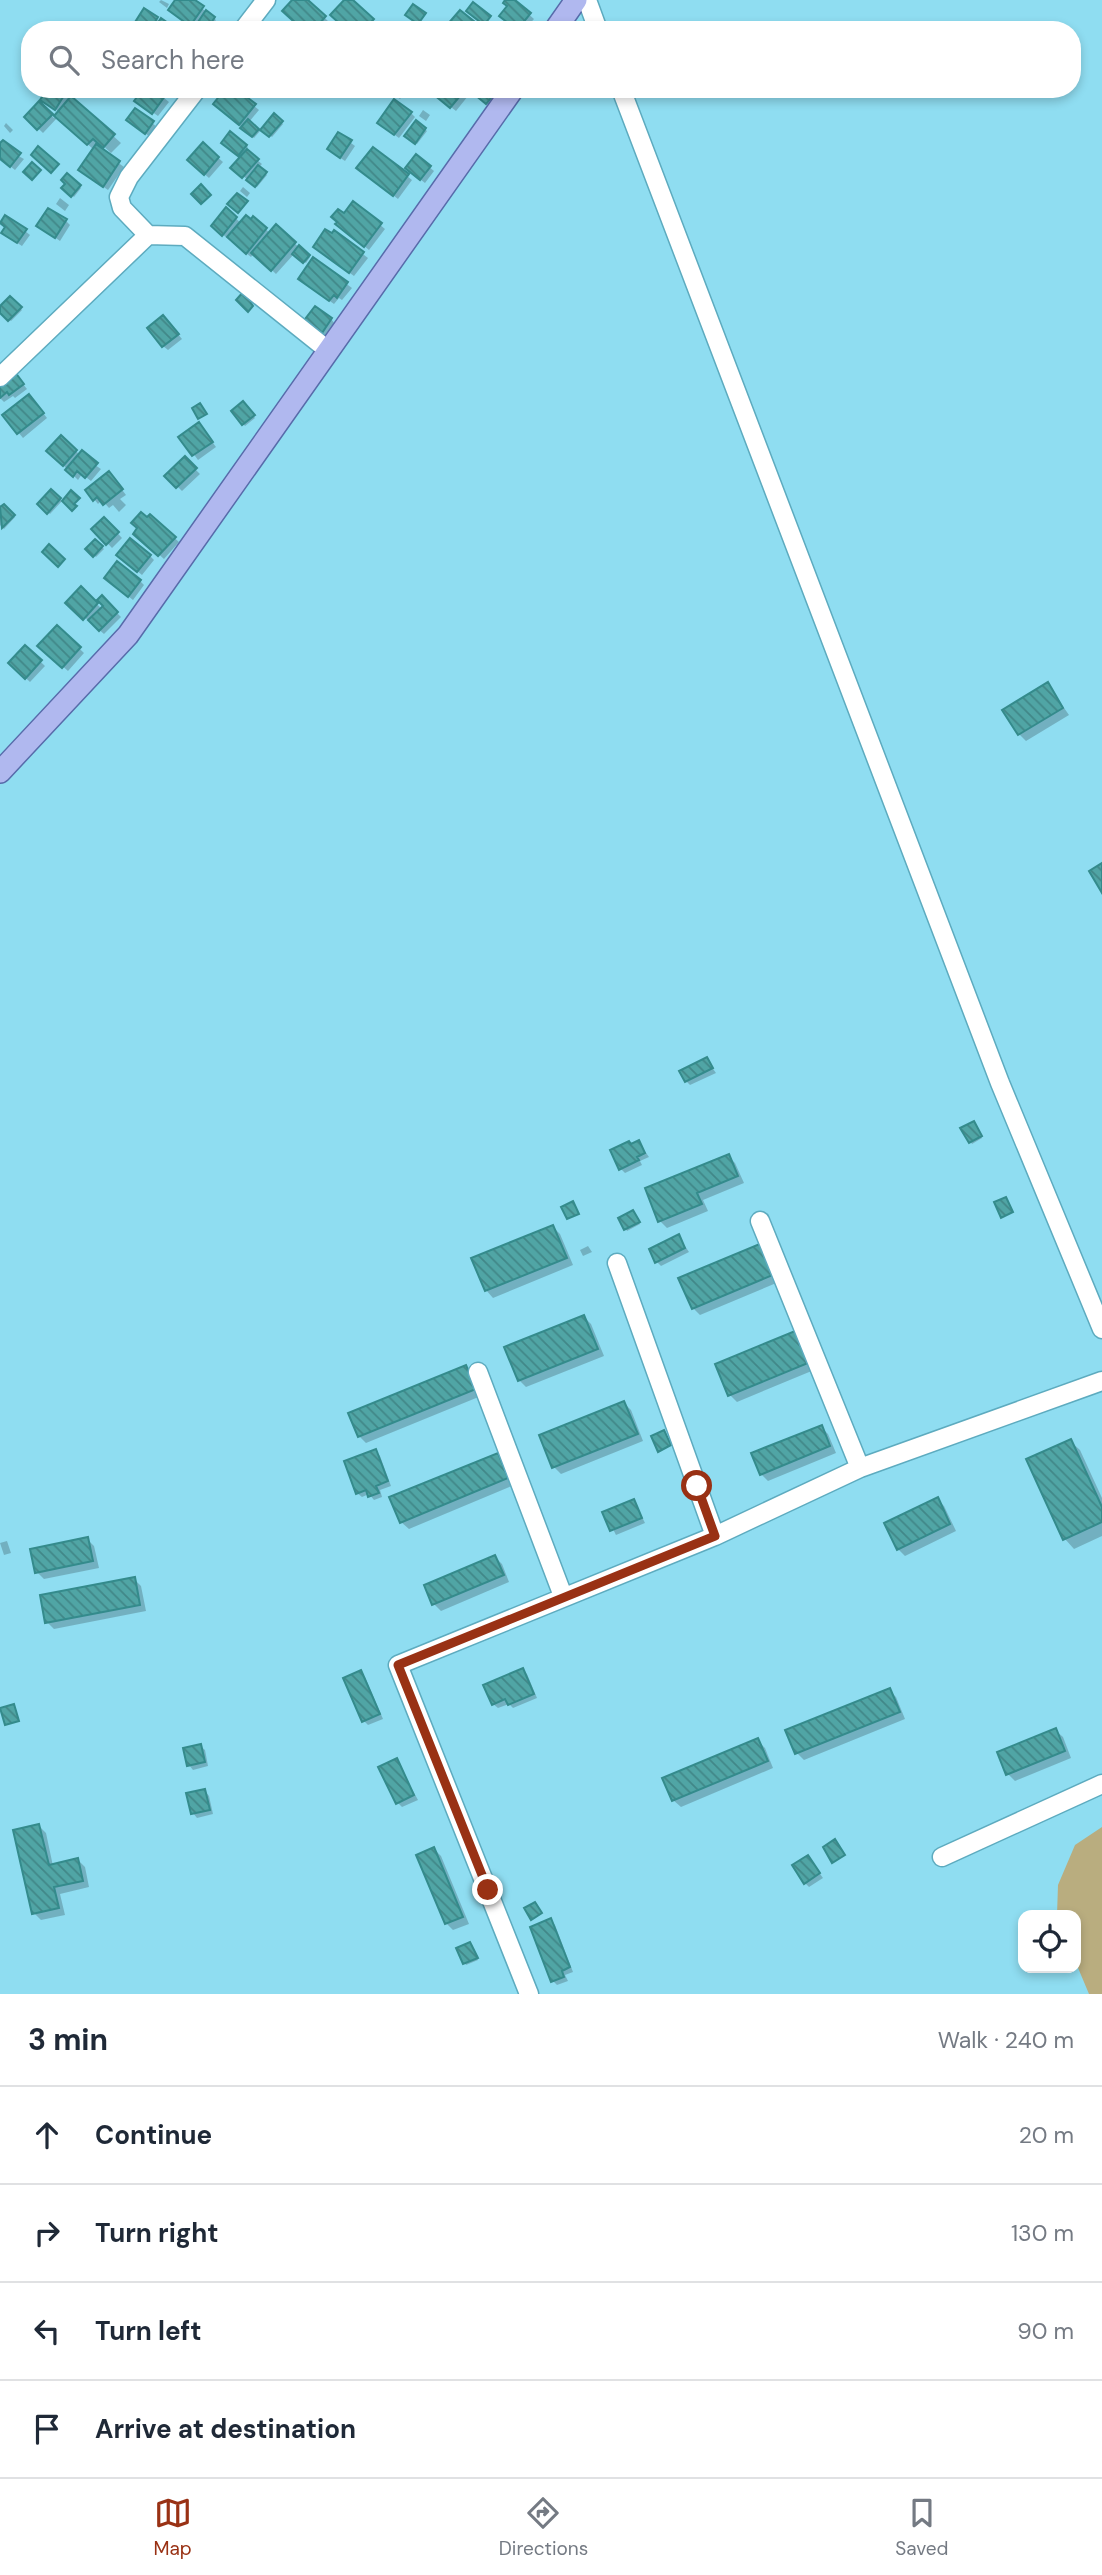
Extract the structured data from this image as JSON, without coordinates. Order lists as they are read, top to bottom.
{
  "page": {
    "search": "Search here",
    "heading": ["3 min", "Walk · 240 m"],
    "list": [
      ["Continue", "20 m"],
      ["Turn right", "130 m"],
      ["Turn left", "90 m"],
      "Arrive at destination"
    ],
    "nav": ["Map", "Directions", "Saved"]
  }
}
